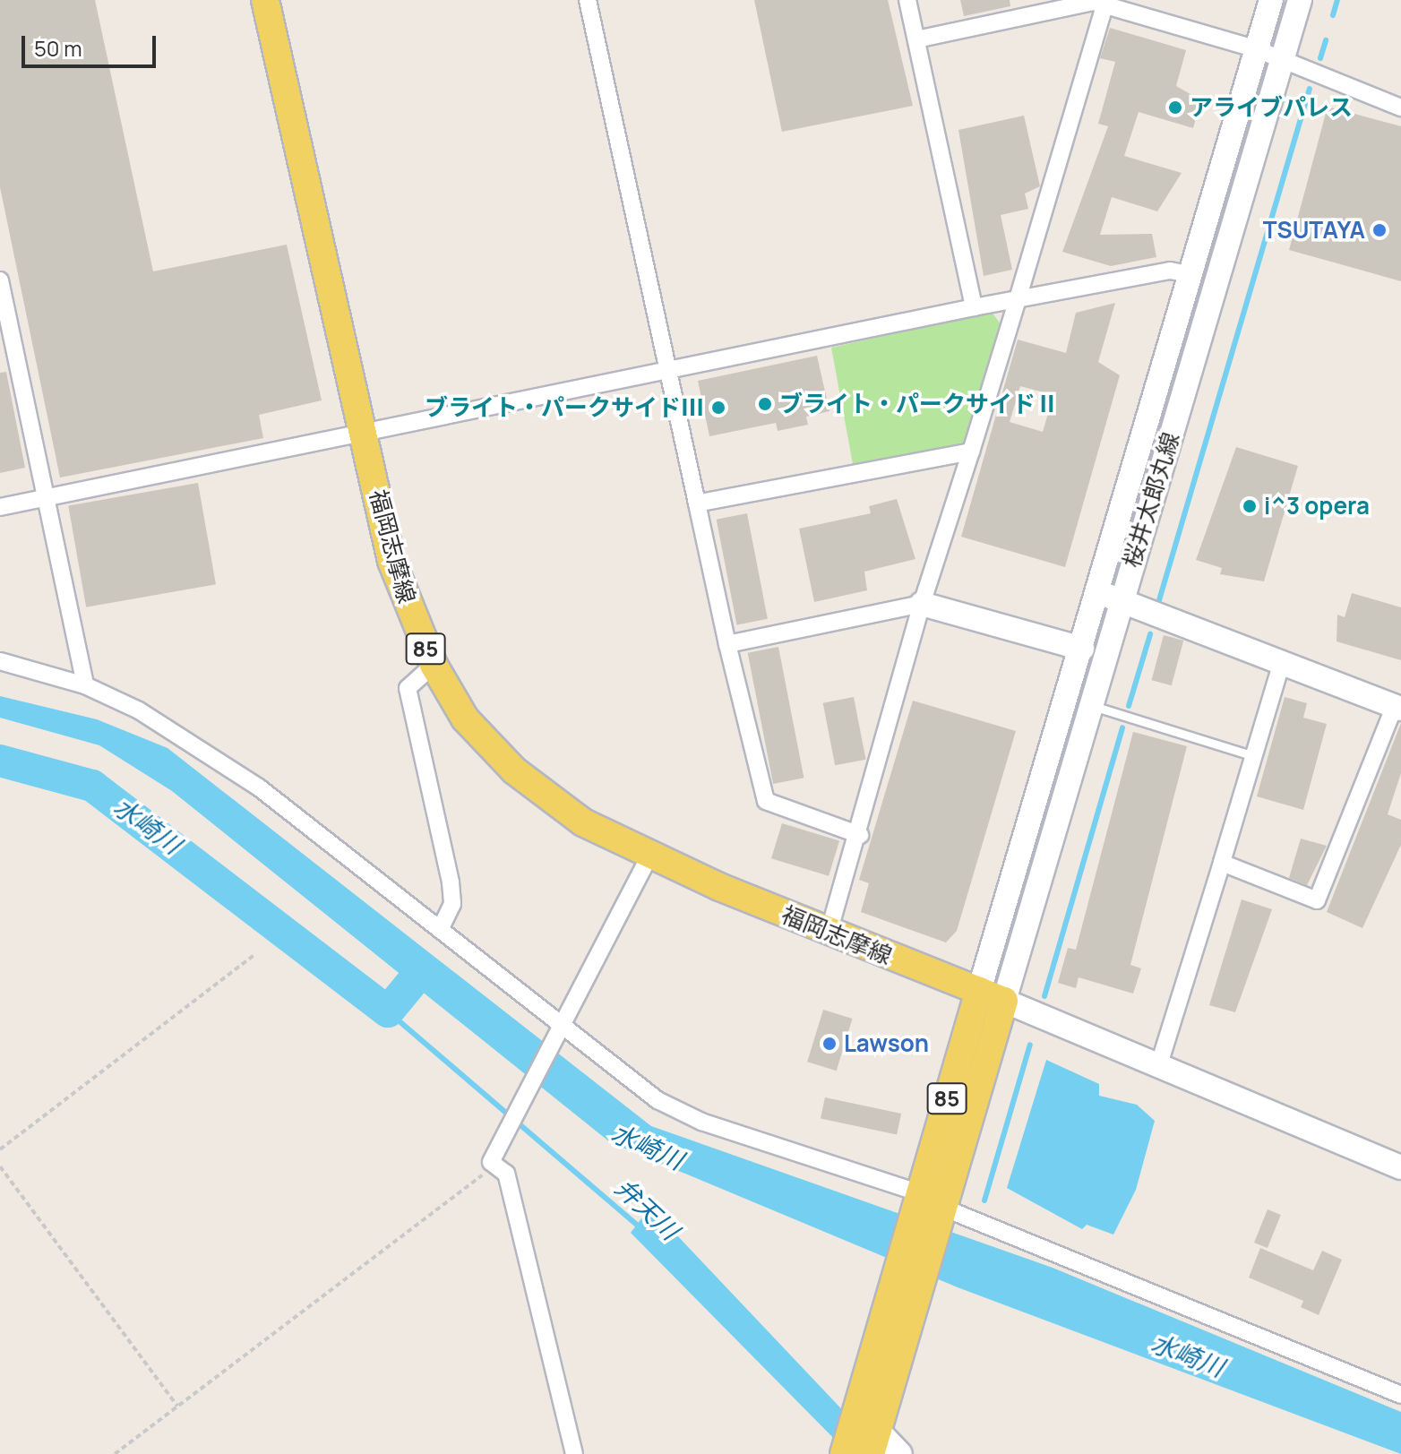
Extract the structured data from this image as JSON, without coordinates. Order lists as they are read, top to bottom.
{
  "streets": {
    "main road": ["桜井太郎丸線", "福岡志摩線", "85"]
  },
  "crossings": [
    ["桜井太郎丸線", "福岡志摩線"],
    ["桜井太郎丸線", "85"],
    ["福岡志摩線", "85"]
  ],
  "water": ["水崎川", "弁天川"],
  "places": [
    "アライブパレス",
    "TSUTAYA",
    "ブライト・パークサイドⅡ",
    "ブライト・パークサイドⅢ",
    "i^3 opera",
    "Lawson"
  ],
  "scale_bar": "50 m"
}
